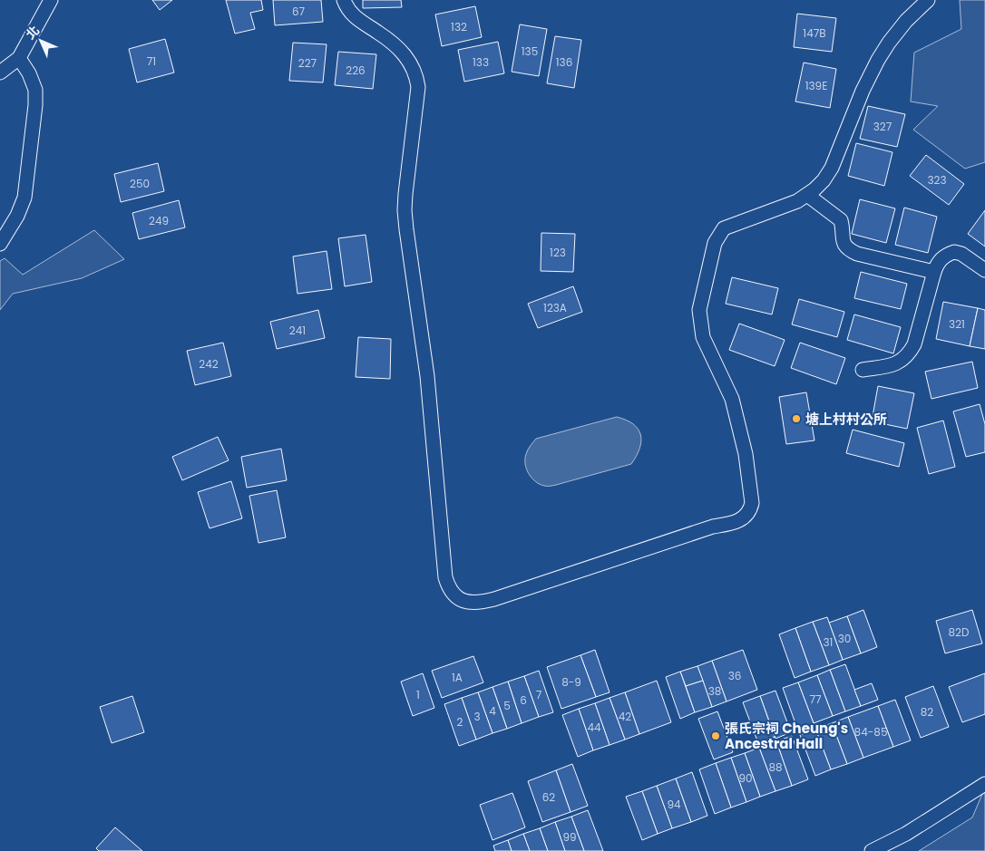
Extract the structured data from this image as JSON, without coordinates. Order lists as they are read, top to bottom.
{
  "places": ["塘上村村公所", "張氏宗祠 Cheung's Ancestral Hall"],
  "house_numbers": [
    "67",
    "132",
    "147B",
    "135",
    "71",
    "133",
    "136",
    "227",
    "226",
    "139E",
    "327",
    "323",
    "250",
    "249",
    "123",
    "123A",
    "321",
    "241",
    "242",
    "82D",
    "30",
    "31",
    "36",
    "1A",
    "8-9",
    "38",
    "1",
    "7",
    "77",
    "6",
    "5",
    "4",
    "82",
    "3",
    "42",
    "2",
    "44",
    "84-85",
    "88",
    "90",
    "62",
    "94",
    "99"
  ],
  "north": "top left"
}
